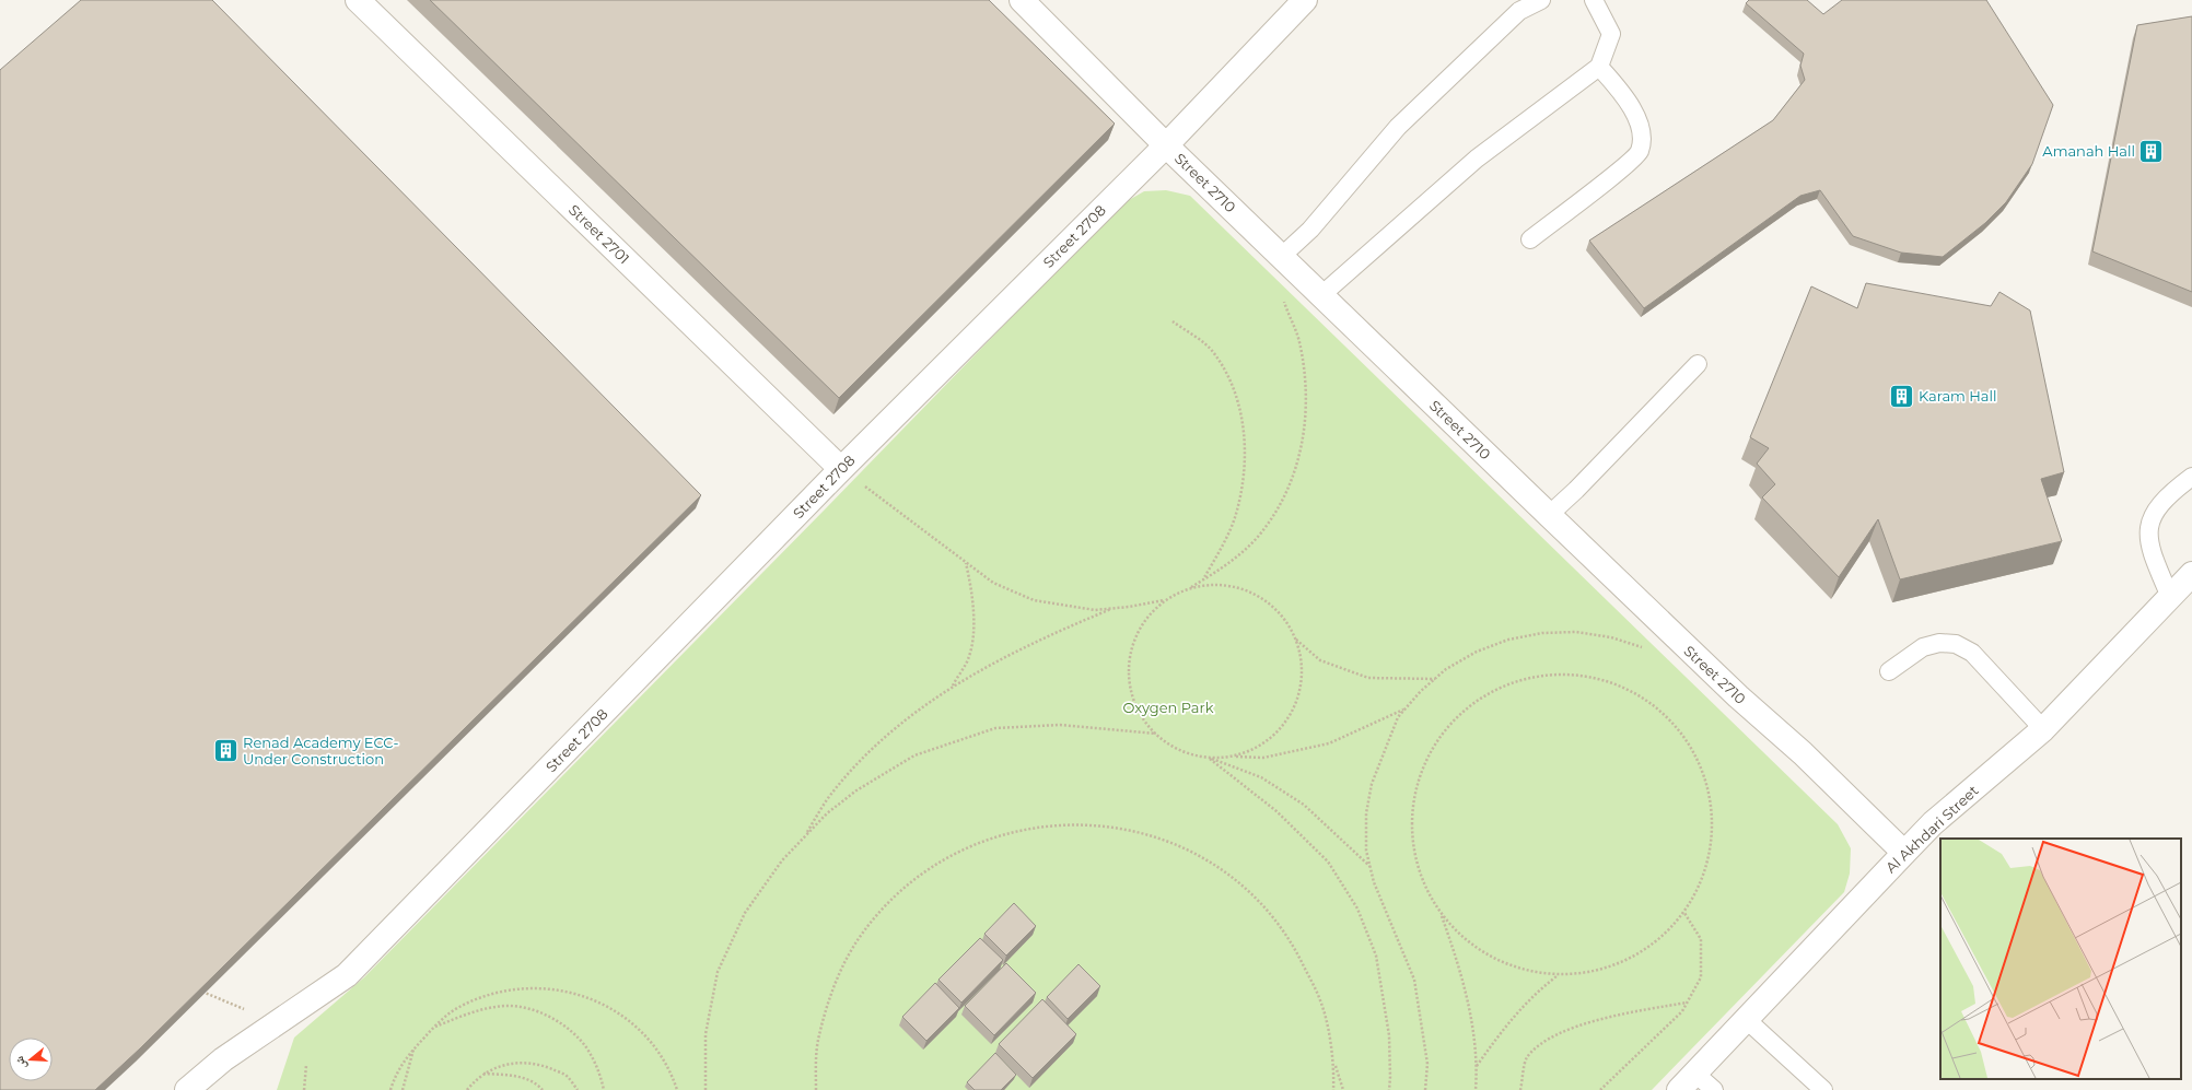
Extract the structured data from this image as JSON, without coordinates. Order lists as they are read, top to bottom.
{
  "streets": {
    "street": [
      "Street 2710",
      "Street 2701",
      "Street 2708",
      "Al Akhdari Street"
    ]
  },
  "crossings": [
    ["Street 2710", "Street 2708"],
    ["Street 2710", "Al Akhdari Street"],
    ["Street 2701", "Street 2708"]
  ],
  "parks": ["Oxygen Park"],
  "places": {
    "building": ["Amanah Hall", "Karam Hall", "Renad Academy ECC- Under Construction"]
  },
  "north": "left"
}
